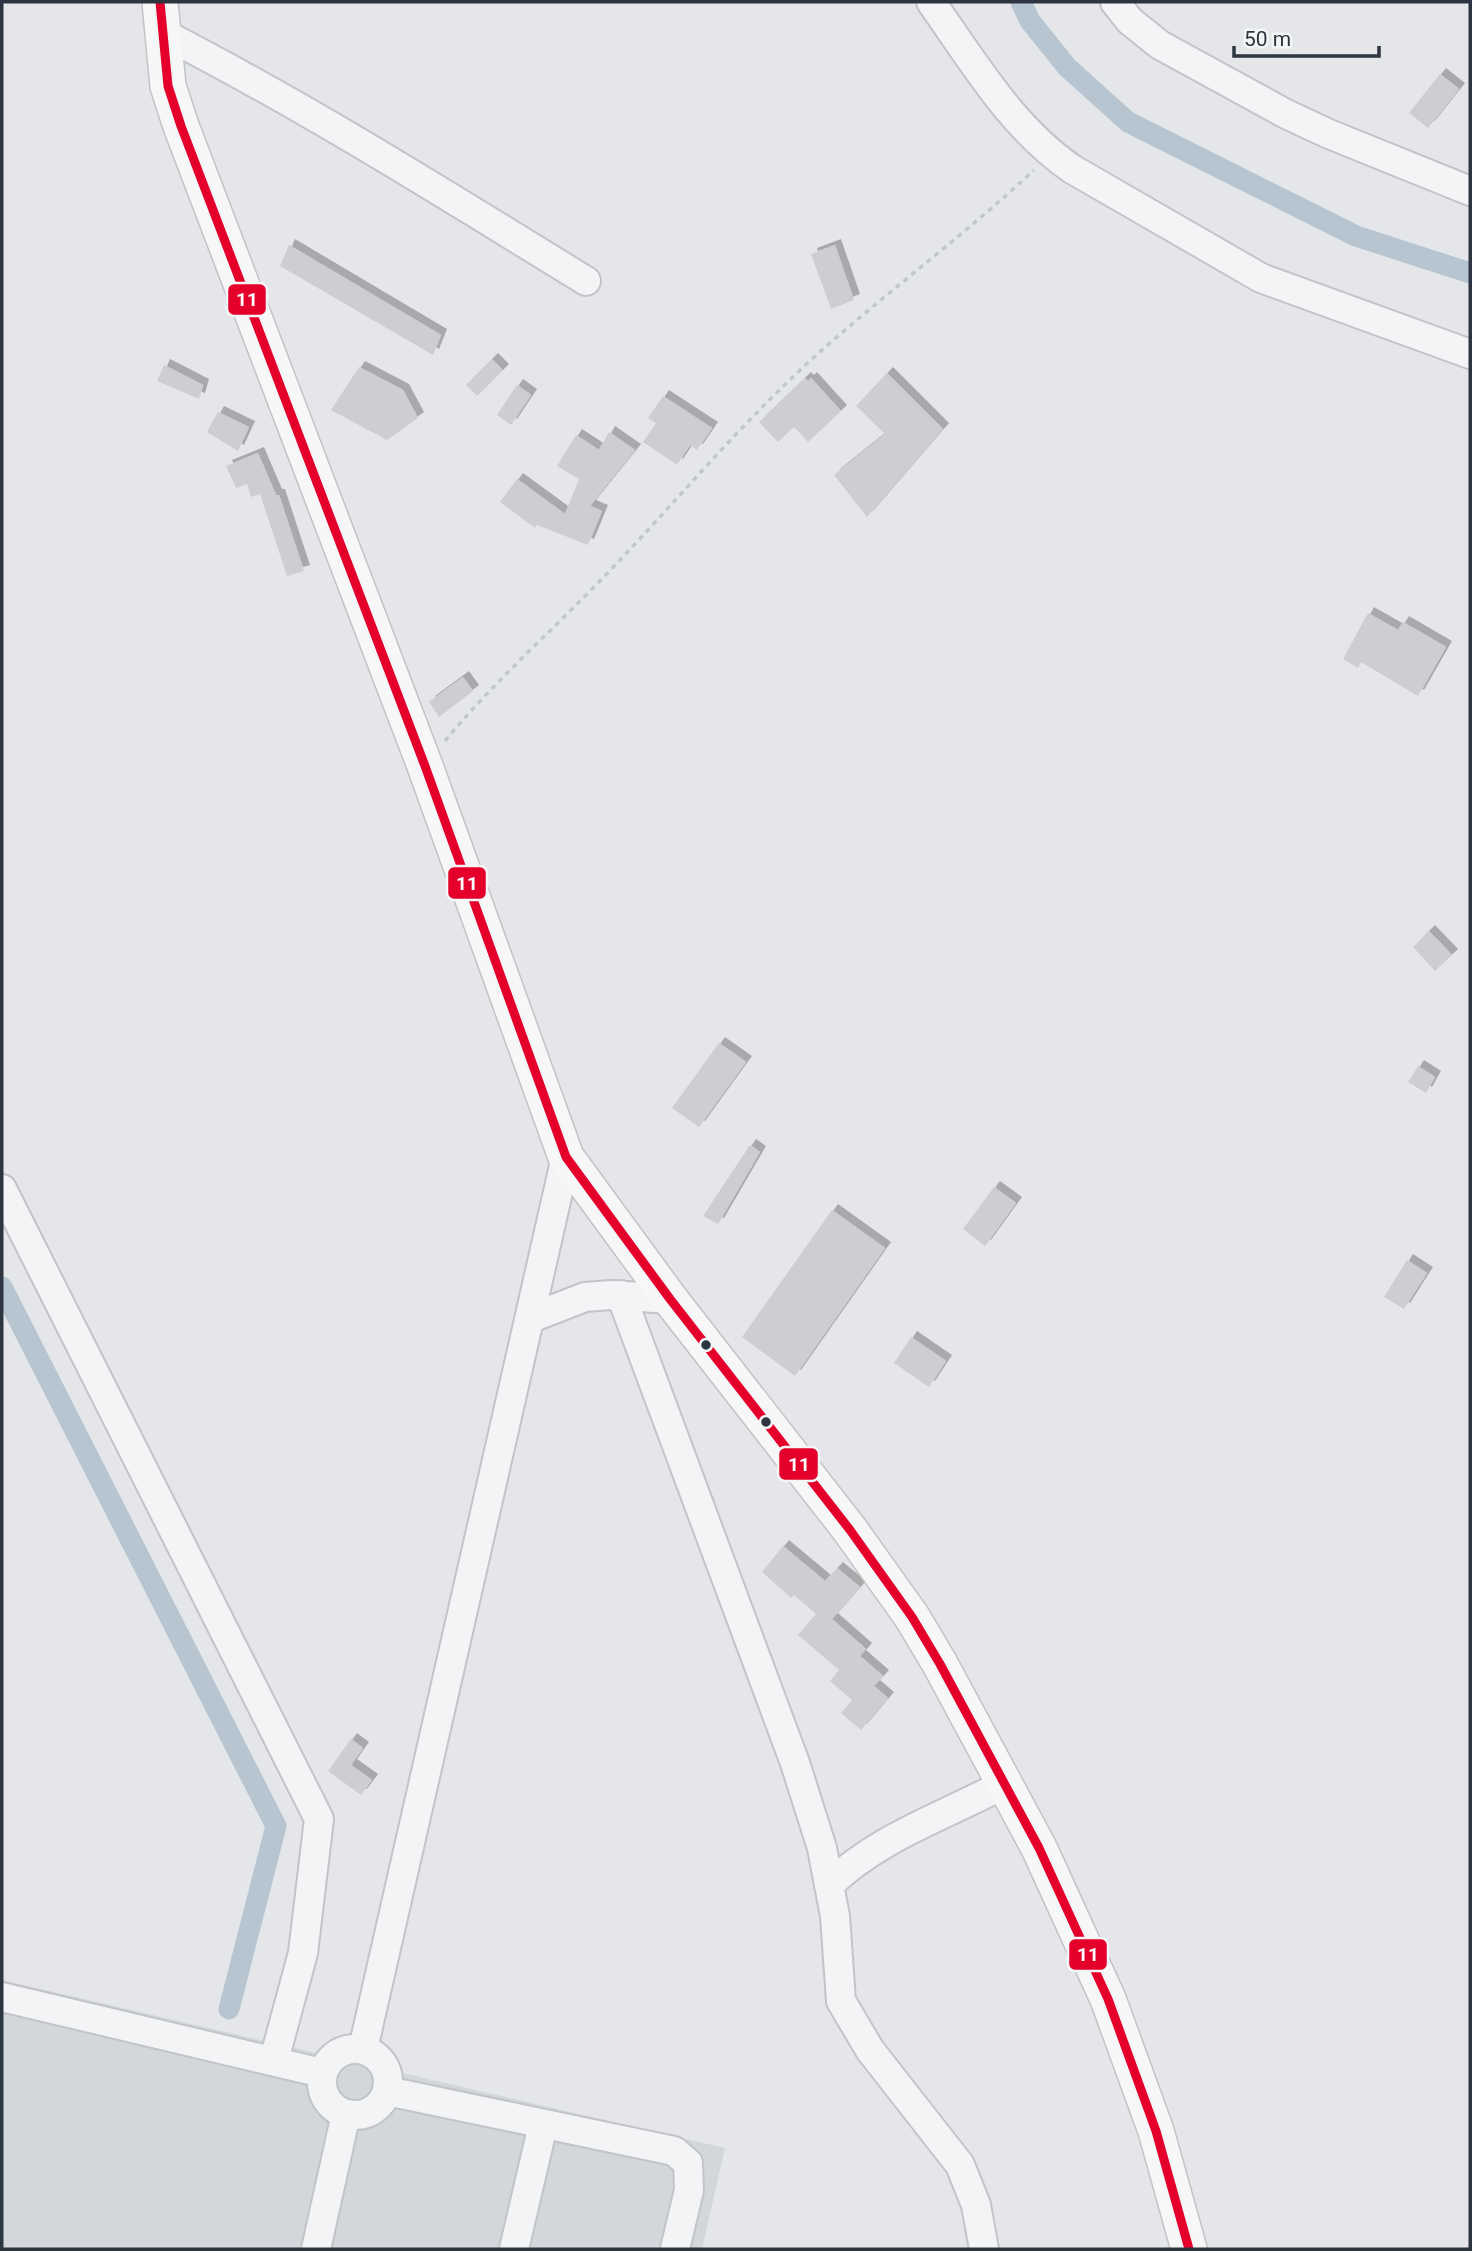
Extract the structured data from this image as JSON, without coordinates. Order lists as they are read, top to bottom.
{
  "lines": ["transit line 11"],
  "scale_bar": "50 m"
}
